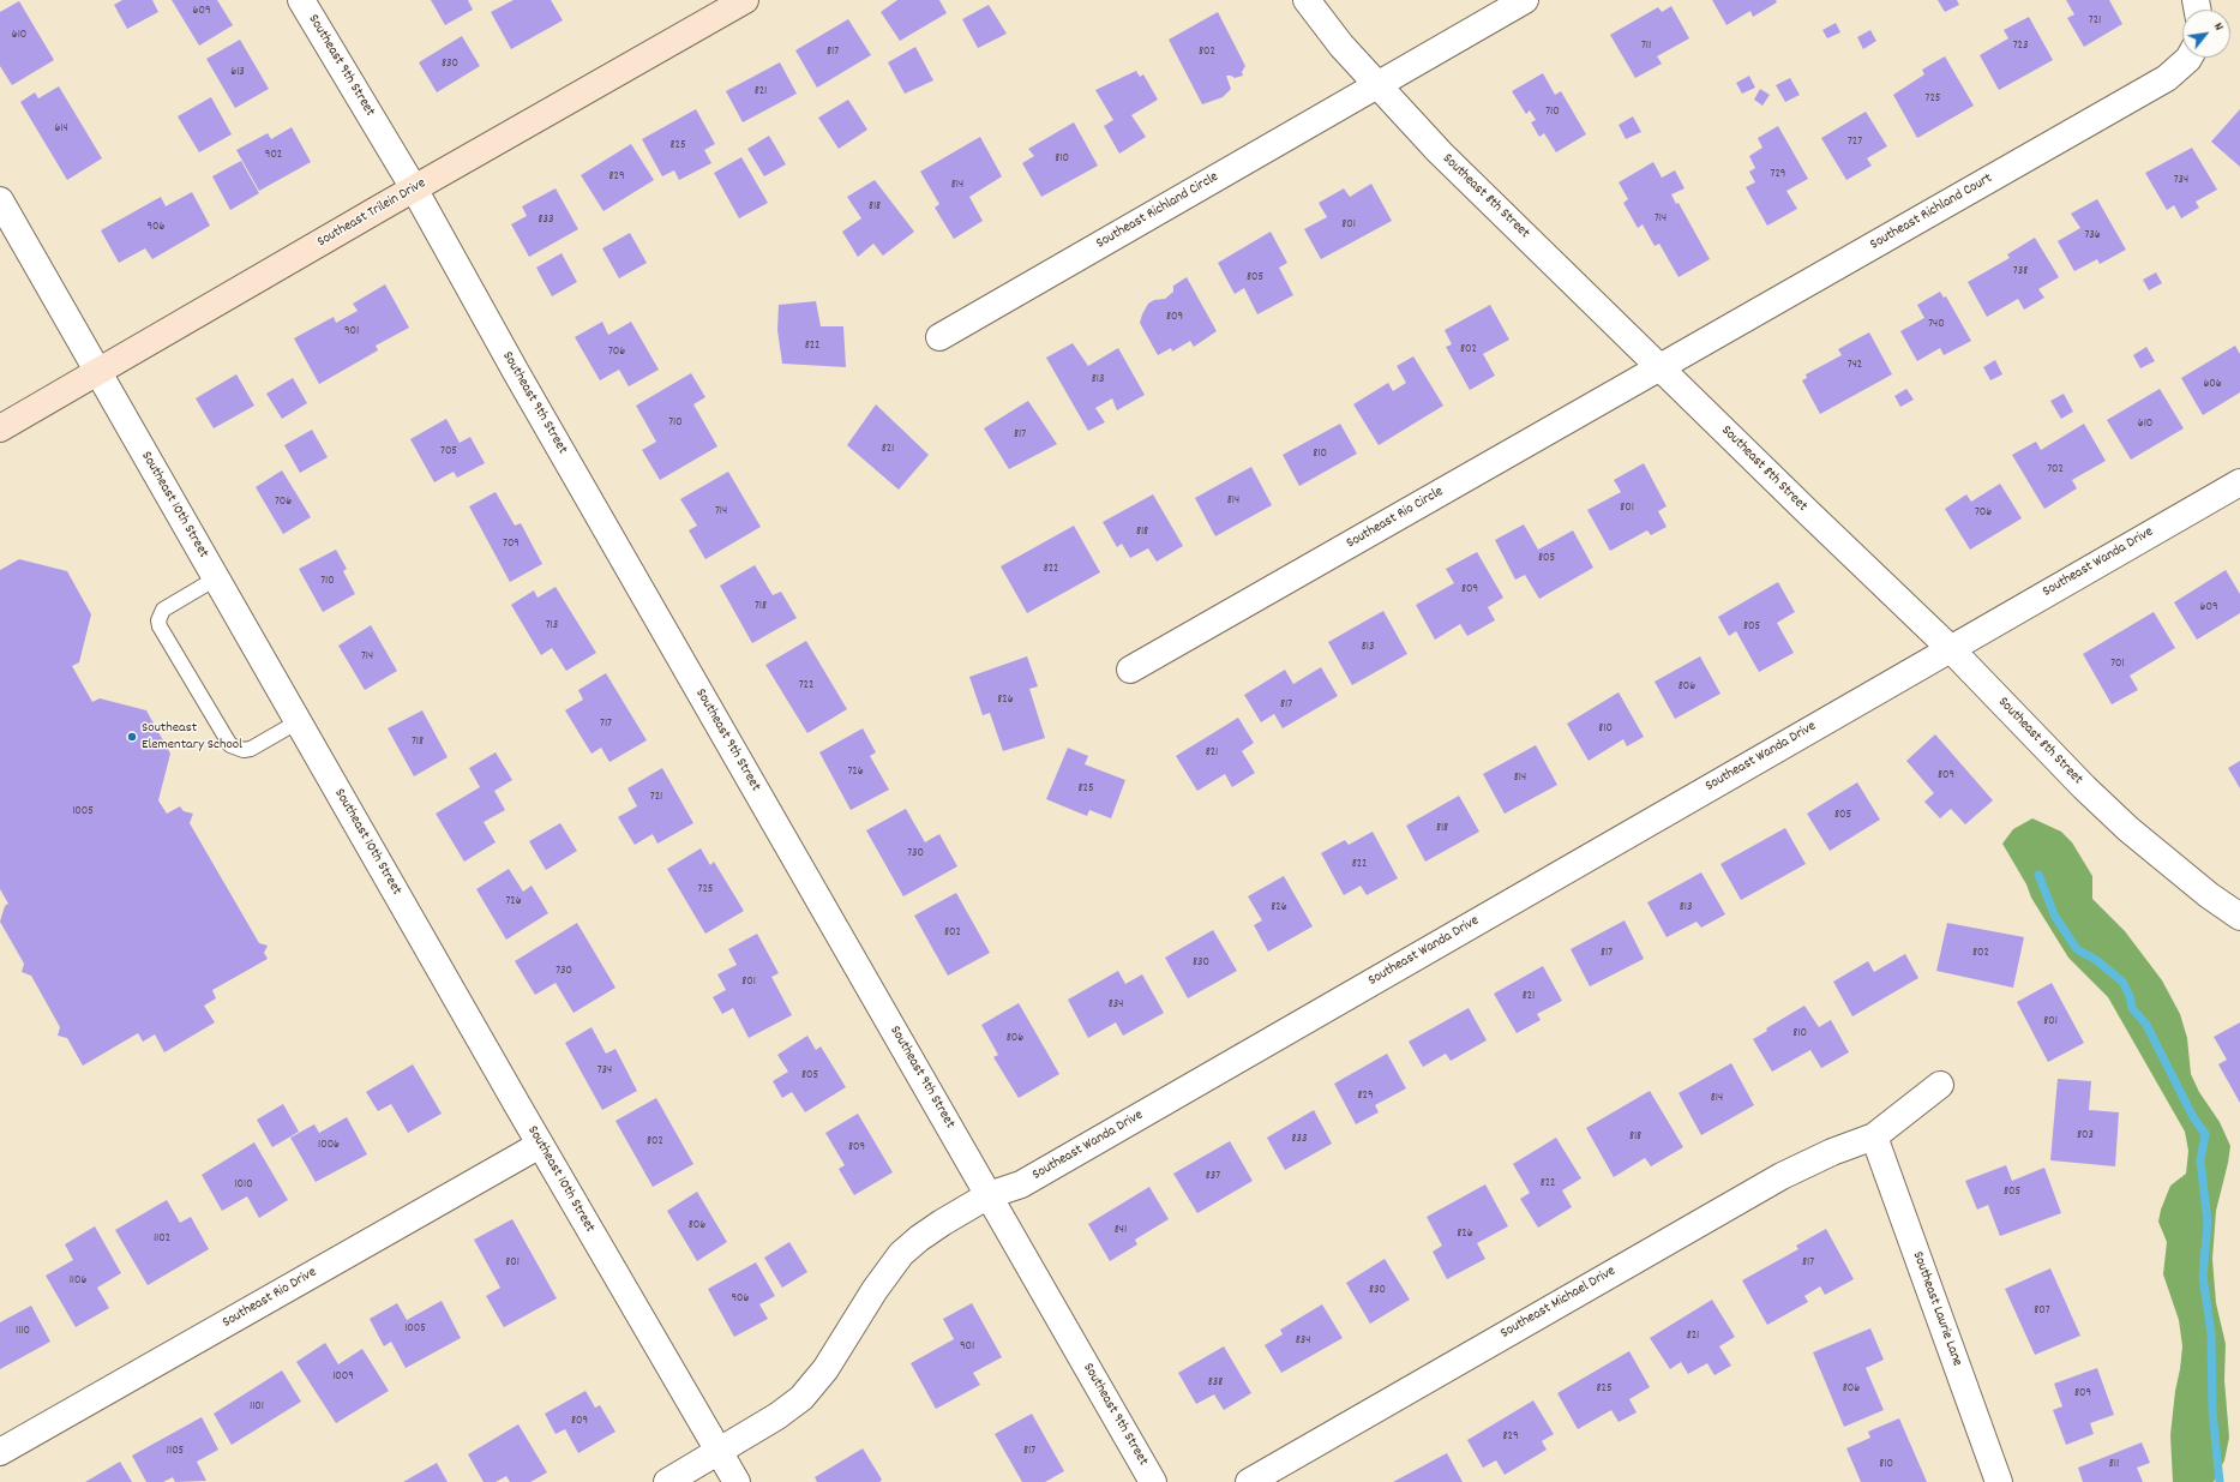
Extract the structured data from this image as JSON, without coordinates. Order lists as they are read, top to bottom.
{
  "streets": {
    "street": [
      "Southeast 9th Street",
      "Southeast 8th Street",
      "Southeast Richland Circle",
      "Southeast Richland Court",
      "Southeast Trilein Drive",
      "Southeast 10th Street",
      "Southeast Rio Circle",
      "Southeast Wanda Drive",
      "Southeast Rio Drive",
      "Southeast Michael Drive",
      "Southeast Laurie Lane"
    ]
  },
  "crossings": [
    ["Southeast 9th Street", "Southeast Trilein Drive"],
    ["Southeast 9th Street", "Southeast Wanda Drive"],
    ["Southeast 8th Street", "Southeast Richland Circle"],
    ["Southeast 8th Street", "Southeast Richland Court"],
    ["Southeast 8th Street", "Southeast Rio Circle"],
    ["Southeast 8th Street", "Southeast Wanda Drive"],
    ["Southeast Richland Court", "Southeast Rio Circle"],
    ["Southeast Trilein Drive", "Southeast 10th Street"],
    ["Southeast 10th Street", "Southeast Wanda Drive"],
    ["Southeast 10th Street", "Southeast Rio Drive"],
    ["Southeast Michael Drive", "Southeast Laurie Lane"]
  ],
  "places": ["Southeast Elementary School"],
  "house_numbers": [
    "609",
    "721",
    "610",
    "711",
    "723",
    "817",
    "802",
    "830",
    "613",
    "821",
    "725",
    "710",
    "614",
    "727",
    "825",
    "902",
    "810",
    "729",
    "829",
    "734",
    "814",
    "818",
    "714",
    "833",
    "801",
    "906",
    "736",
    "738",
    "805",
    "809",
    "740",
    "901",
    "822",
    "802",
    "706",
    "742",
    "813",
    "606",
    "710",
    "610",
    "817",
    "821",
    "705",
    "810",
    "702",
    "814",
    "706",
    "801",
    "714",
    "706",
    "818",
    "709",
    "805",
    "822",
    "710",
    "809",
    "718",
    "609",
    "713",
    "805",
    "813",
    "714",
    "701",
    "722",
    "806",
    "826",
    "817",
    "717",
    "810",
    "718",
    "821",
    "726",
    "809",
    "814",
    "825",
    "721",
    "1005",
    "805",
    "818",
    "730",
    "822",
    "725",
    "726",
    "826",
    "813",
    "802",
    "817",
    "802",
    "830",
    "730",
    "801",
    "821",
    "834",
    "801",
    "810",
    "806",
    "734",
    "805",
    "829",
    "814",
    "803",
    "818",
    "833",
    "802",
    "1006",
    "809",
    "837",
    "822",
    "1010",
    "805",
    "806",
    "841",
    "826",
    "1102",
    "801",
    "817",
    "1106",
    "830",
    "906",
    "807",
    "1005",
    "1110",
    "821",
    "834",
    "901",
    "1009",
    "838",
    "825",
    "806",
    "809",
    "1101",
    "809",
    "829",
    "1105",
    "817",
    "810",
    "811"
  ],
  "north": "top right"
}
